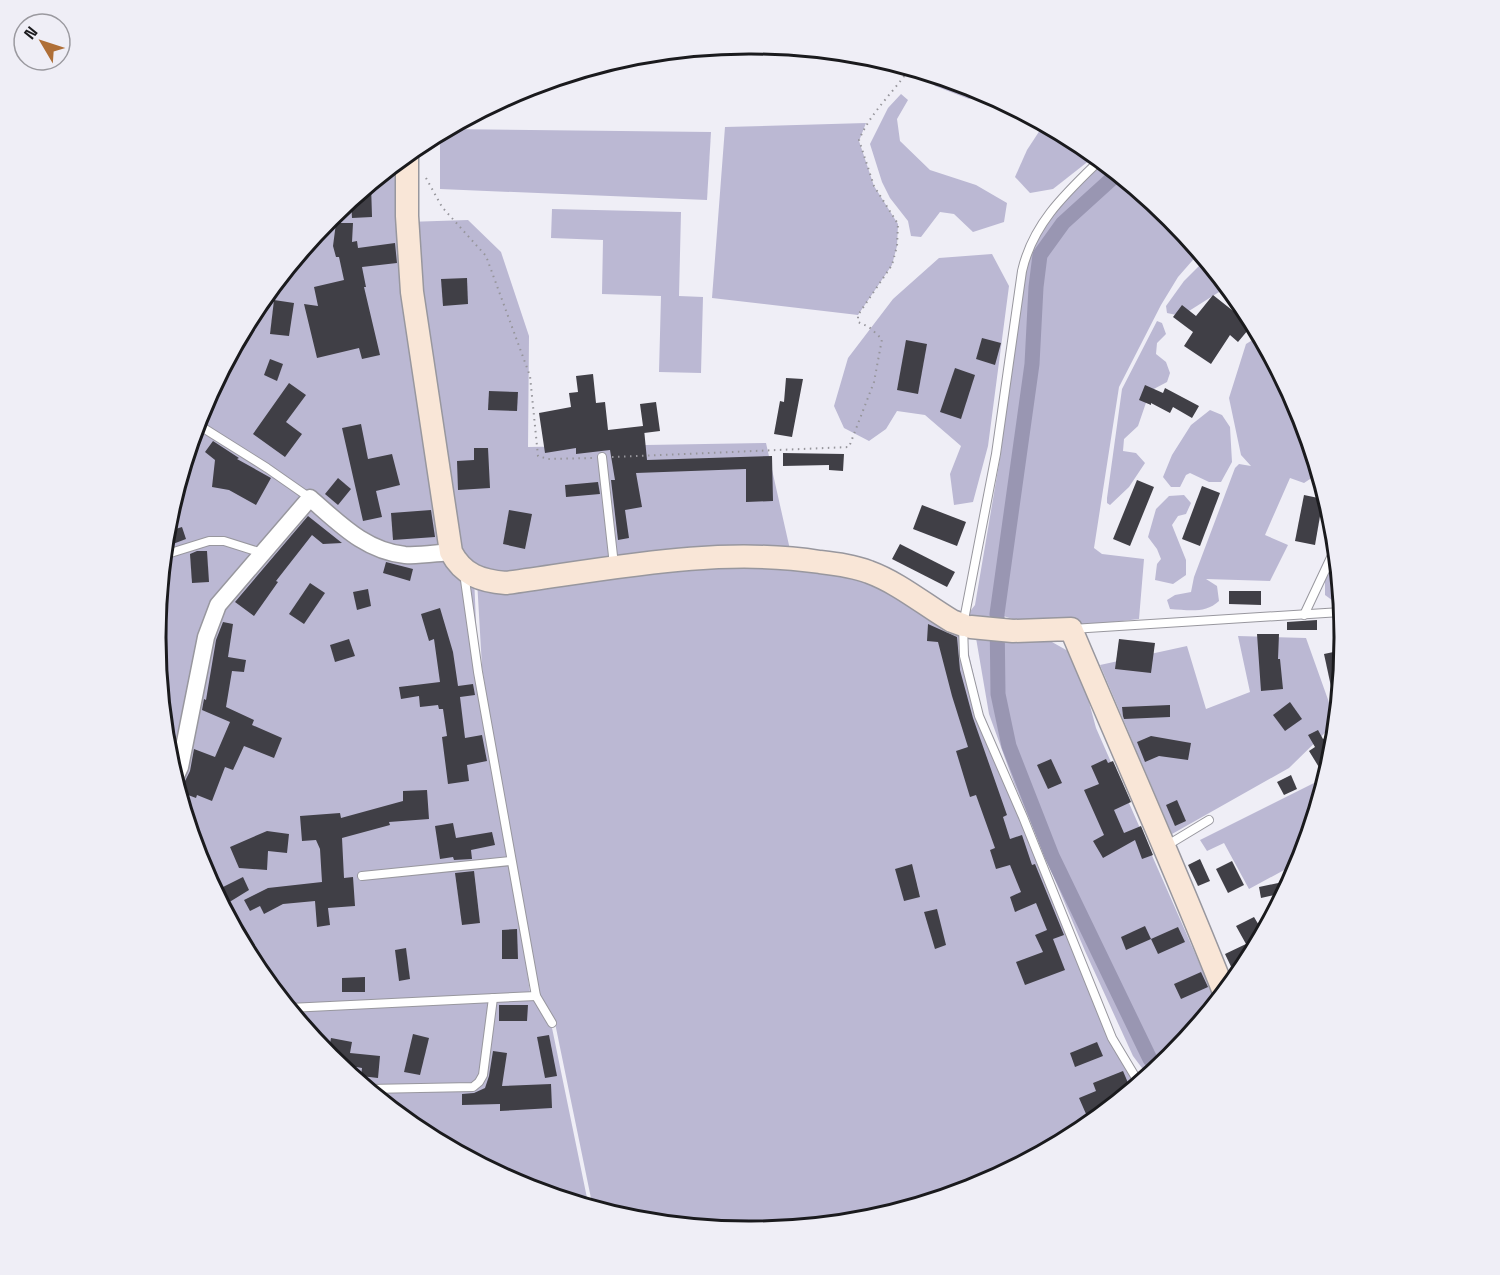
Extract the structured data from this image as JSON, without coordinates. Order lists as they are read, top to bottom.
{
  "north": "top left"
}
